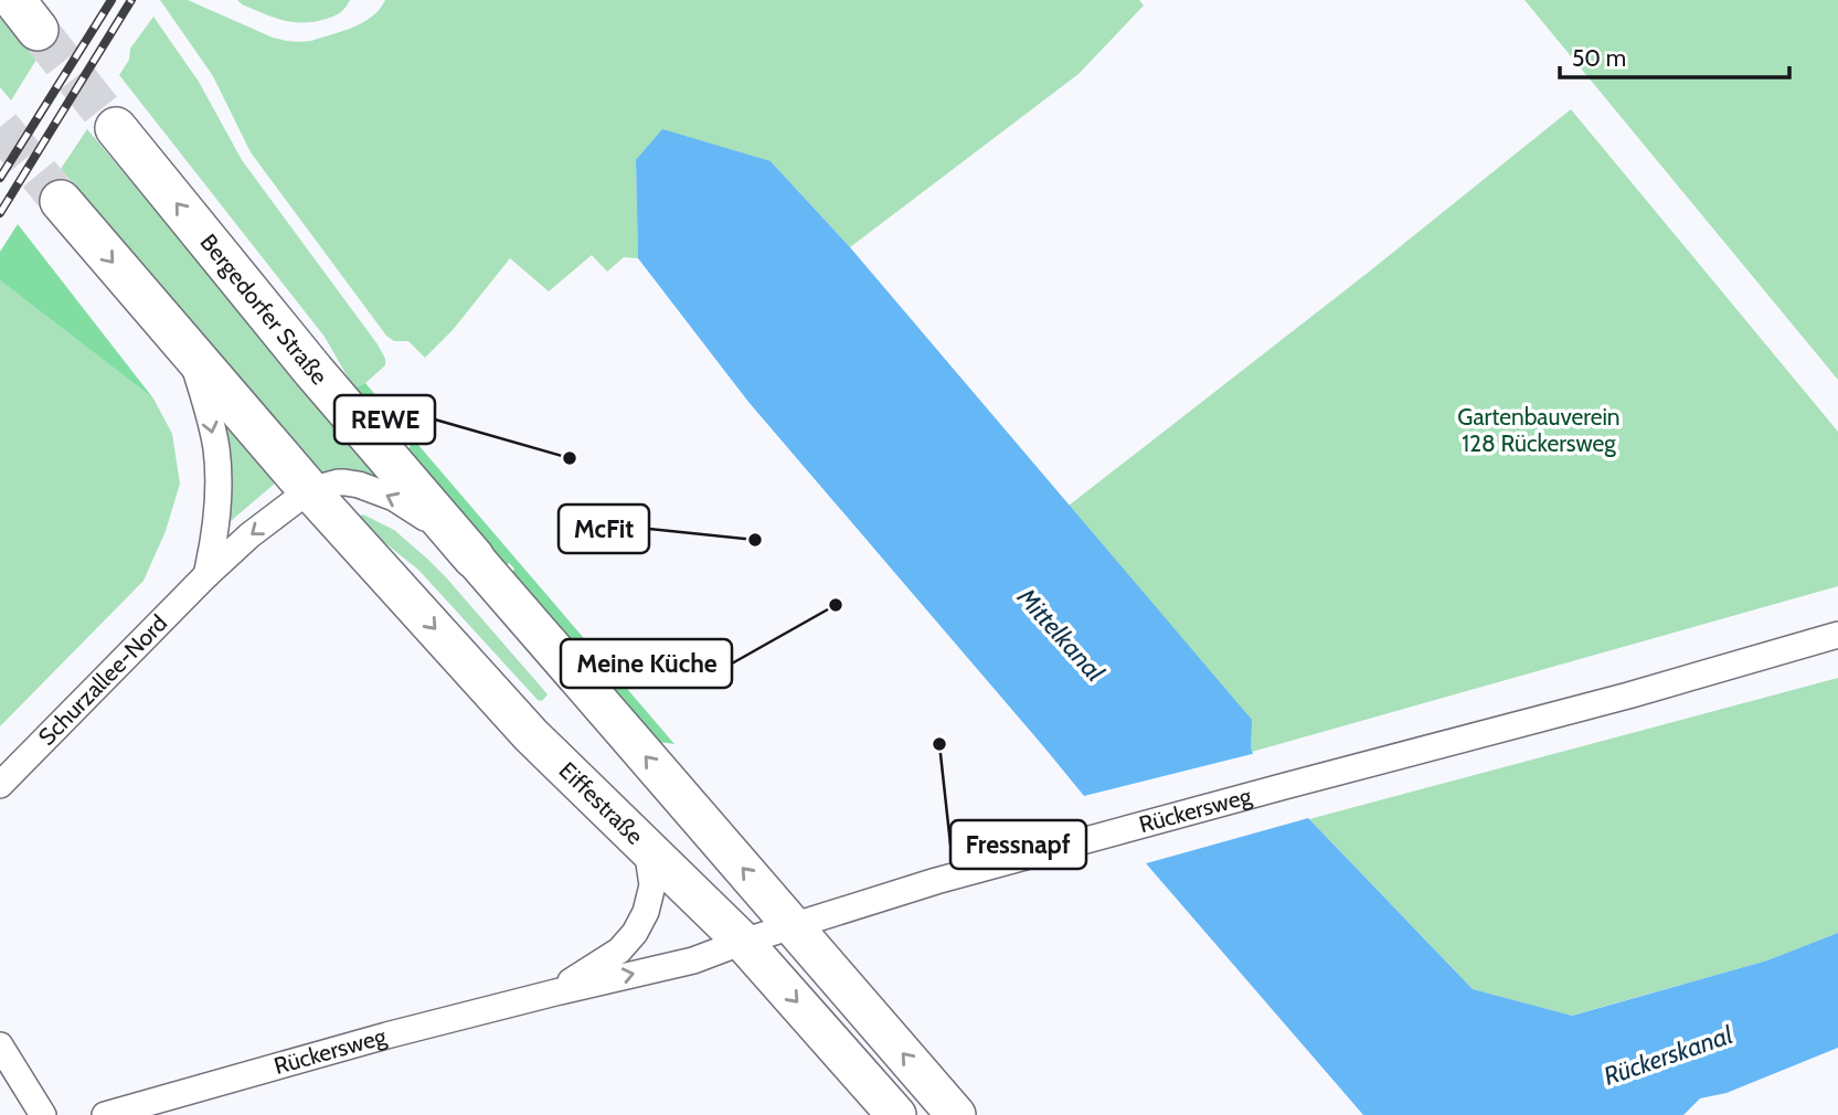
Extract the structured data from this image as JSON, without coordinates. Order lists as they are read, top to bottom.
{
  "streets": {
    "highway": ["Bergedorfer Straße"],
    "main road": ["Eiffestraße"],
    "street": ["Schurzallee-Nord", "Rückersweg"]
  },
  "crossings": [
    ["Bergedorfer Straße", "Schurzallee-Nord"],
    ["Schurzallee-Nord", "Eiffestraße"],
    ["Eiffestraße", "Rückersweg"]
  ],
  "one_way": ["Schurzallee-Nord"],
  "water": ["Mittelkanal", "Rückerskanal"],
  "parks": ["Gartenbauverein 128 Rückersweg"],
  "places": [
    "REWE",
    "McFit",
    "Meine Küche",
    "Fressnapf"
  ],
  "scale_bar": "50 m"
}
